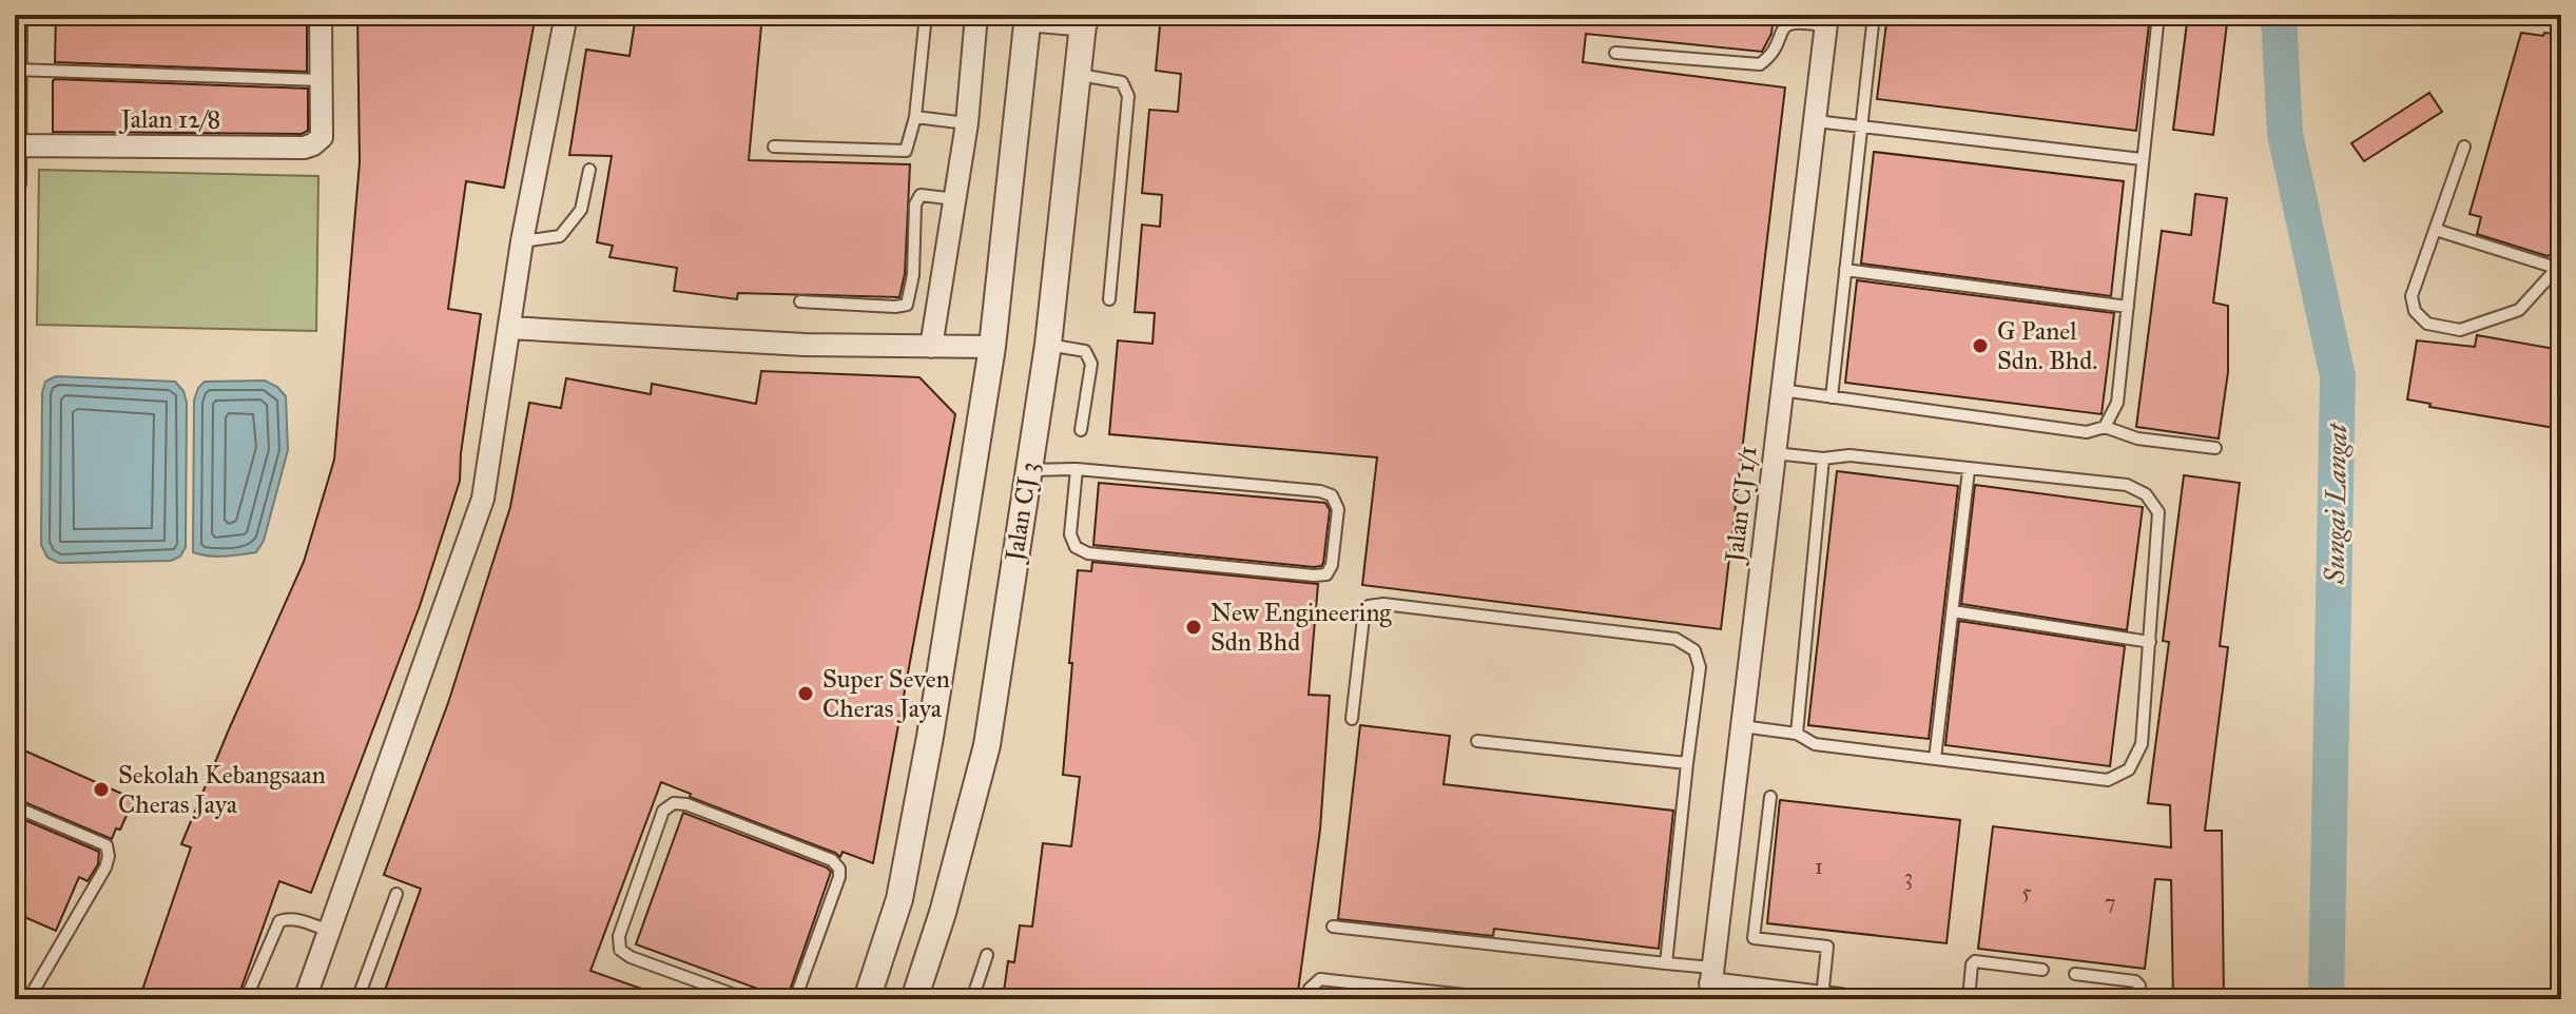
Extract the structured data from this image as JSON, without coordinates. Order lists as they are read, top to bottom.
{
  "streets": {
    "street": ["Jalan 12/8", "Jalan CJ 1/1", "Jalan CJ 3"]
  },
  "water": ["Sungai Langat"],
  "places": [
    "G Panel Sdn. Bhd.",
    "New Engineering Sdn Bhd",
    "Super Seven Cheras Jaya",
    "Sekolah Kebangsaan Cheras Jaya"
  ],
  "house_numbers": [
    "1",
    "3",
    "5",
    "7"
  ]
}
